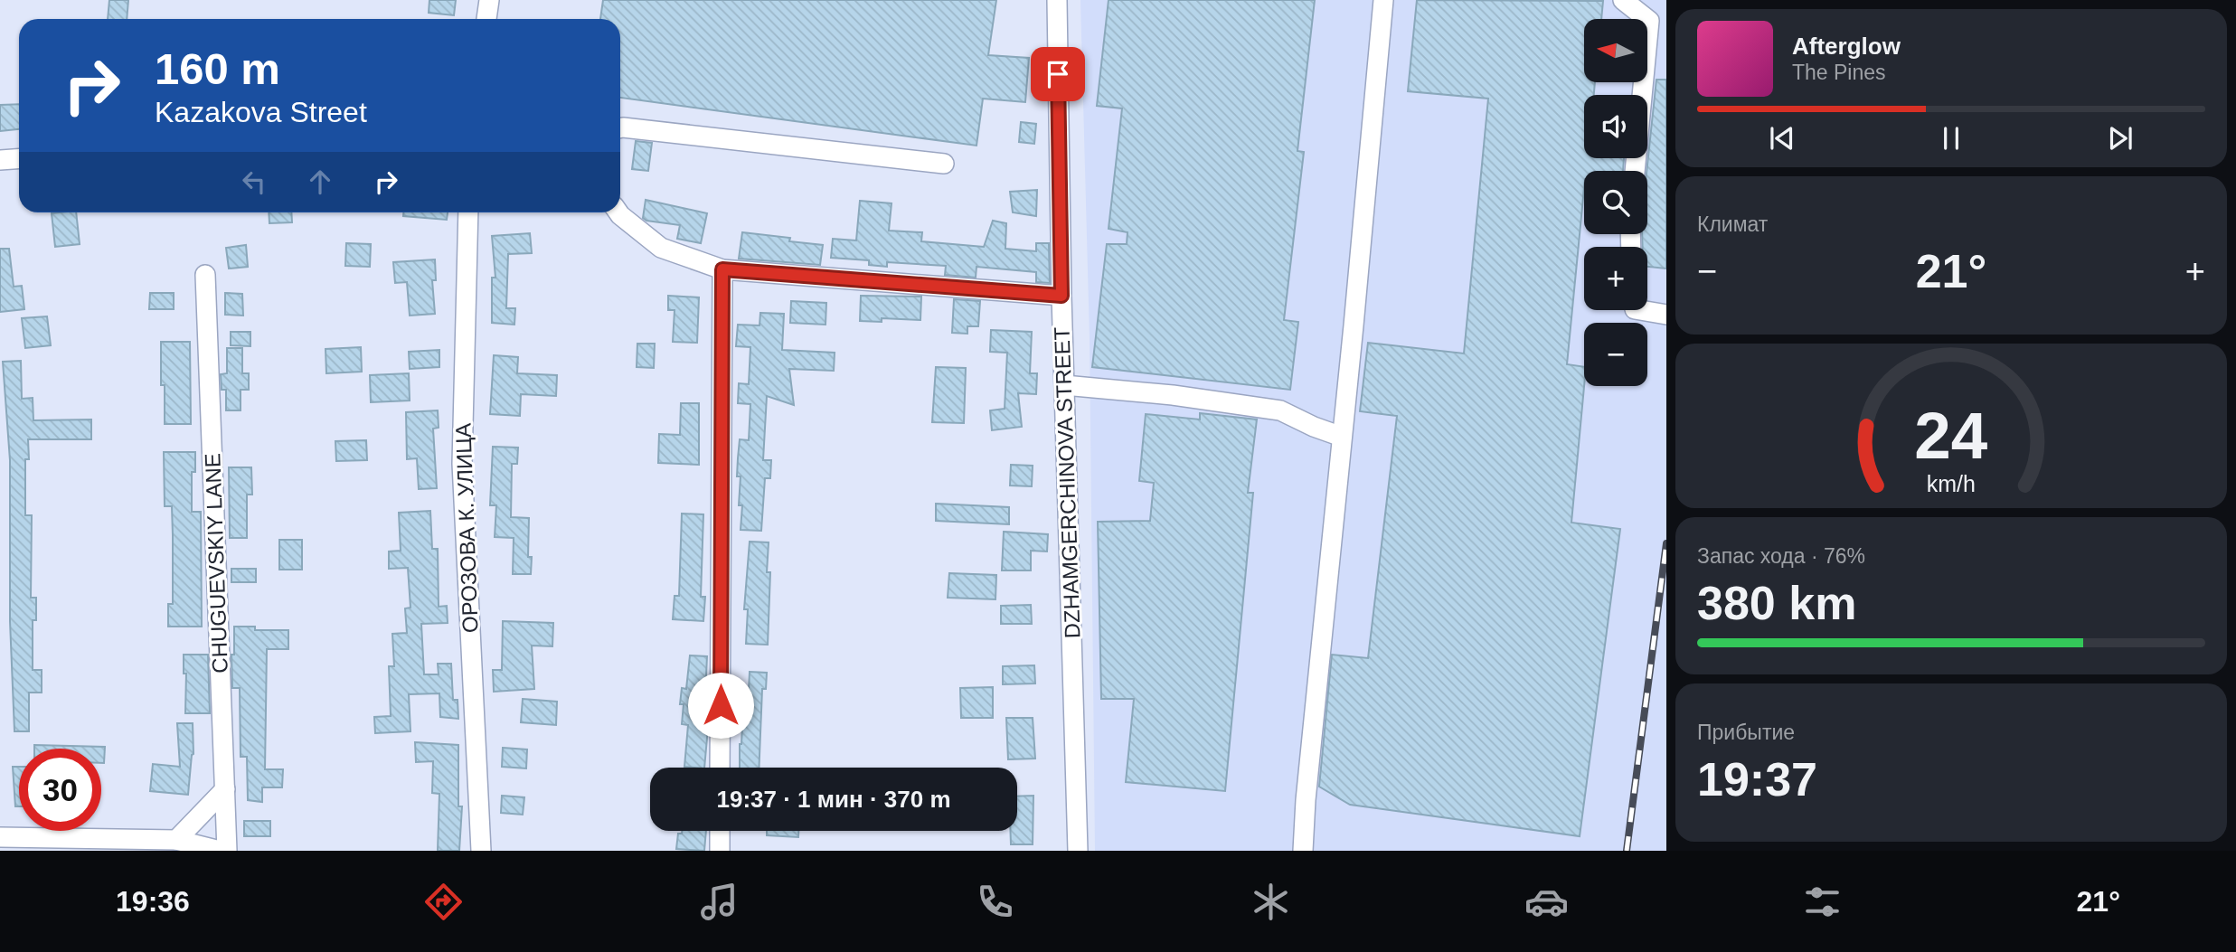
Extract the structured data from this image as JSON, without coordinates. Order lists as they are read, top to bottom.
{
  "streets": {
    "street": ["DZHAMGERCHINOVA STREET", "ОРОЗОВА К. УЛИЦА", "CHUGUEVSKIY LANE"]
  },
  "north": "left",
  "page": {
    "map_buttons": ["+", "−"],
    "turn": ["160 m", "Kazakova Street"],
    "song": ["Afterglow", "The Pines"],
    "tile": [
      "Климат",
      ["Запас хода · 76%", "380 km"],
      ["Прибытие", "19:37"]
    ],
    "heat": ["−", "21°", "+"],
    "limit": "30",
    "trip": "19:37 · 1 мин · 370 m",
    "tabs": ["19:36", "21°"],
    "gauge": ["24", "km/h"]
  }
}
